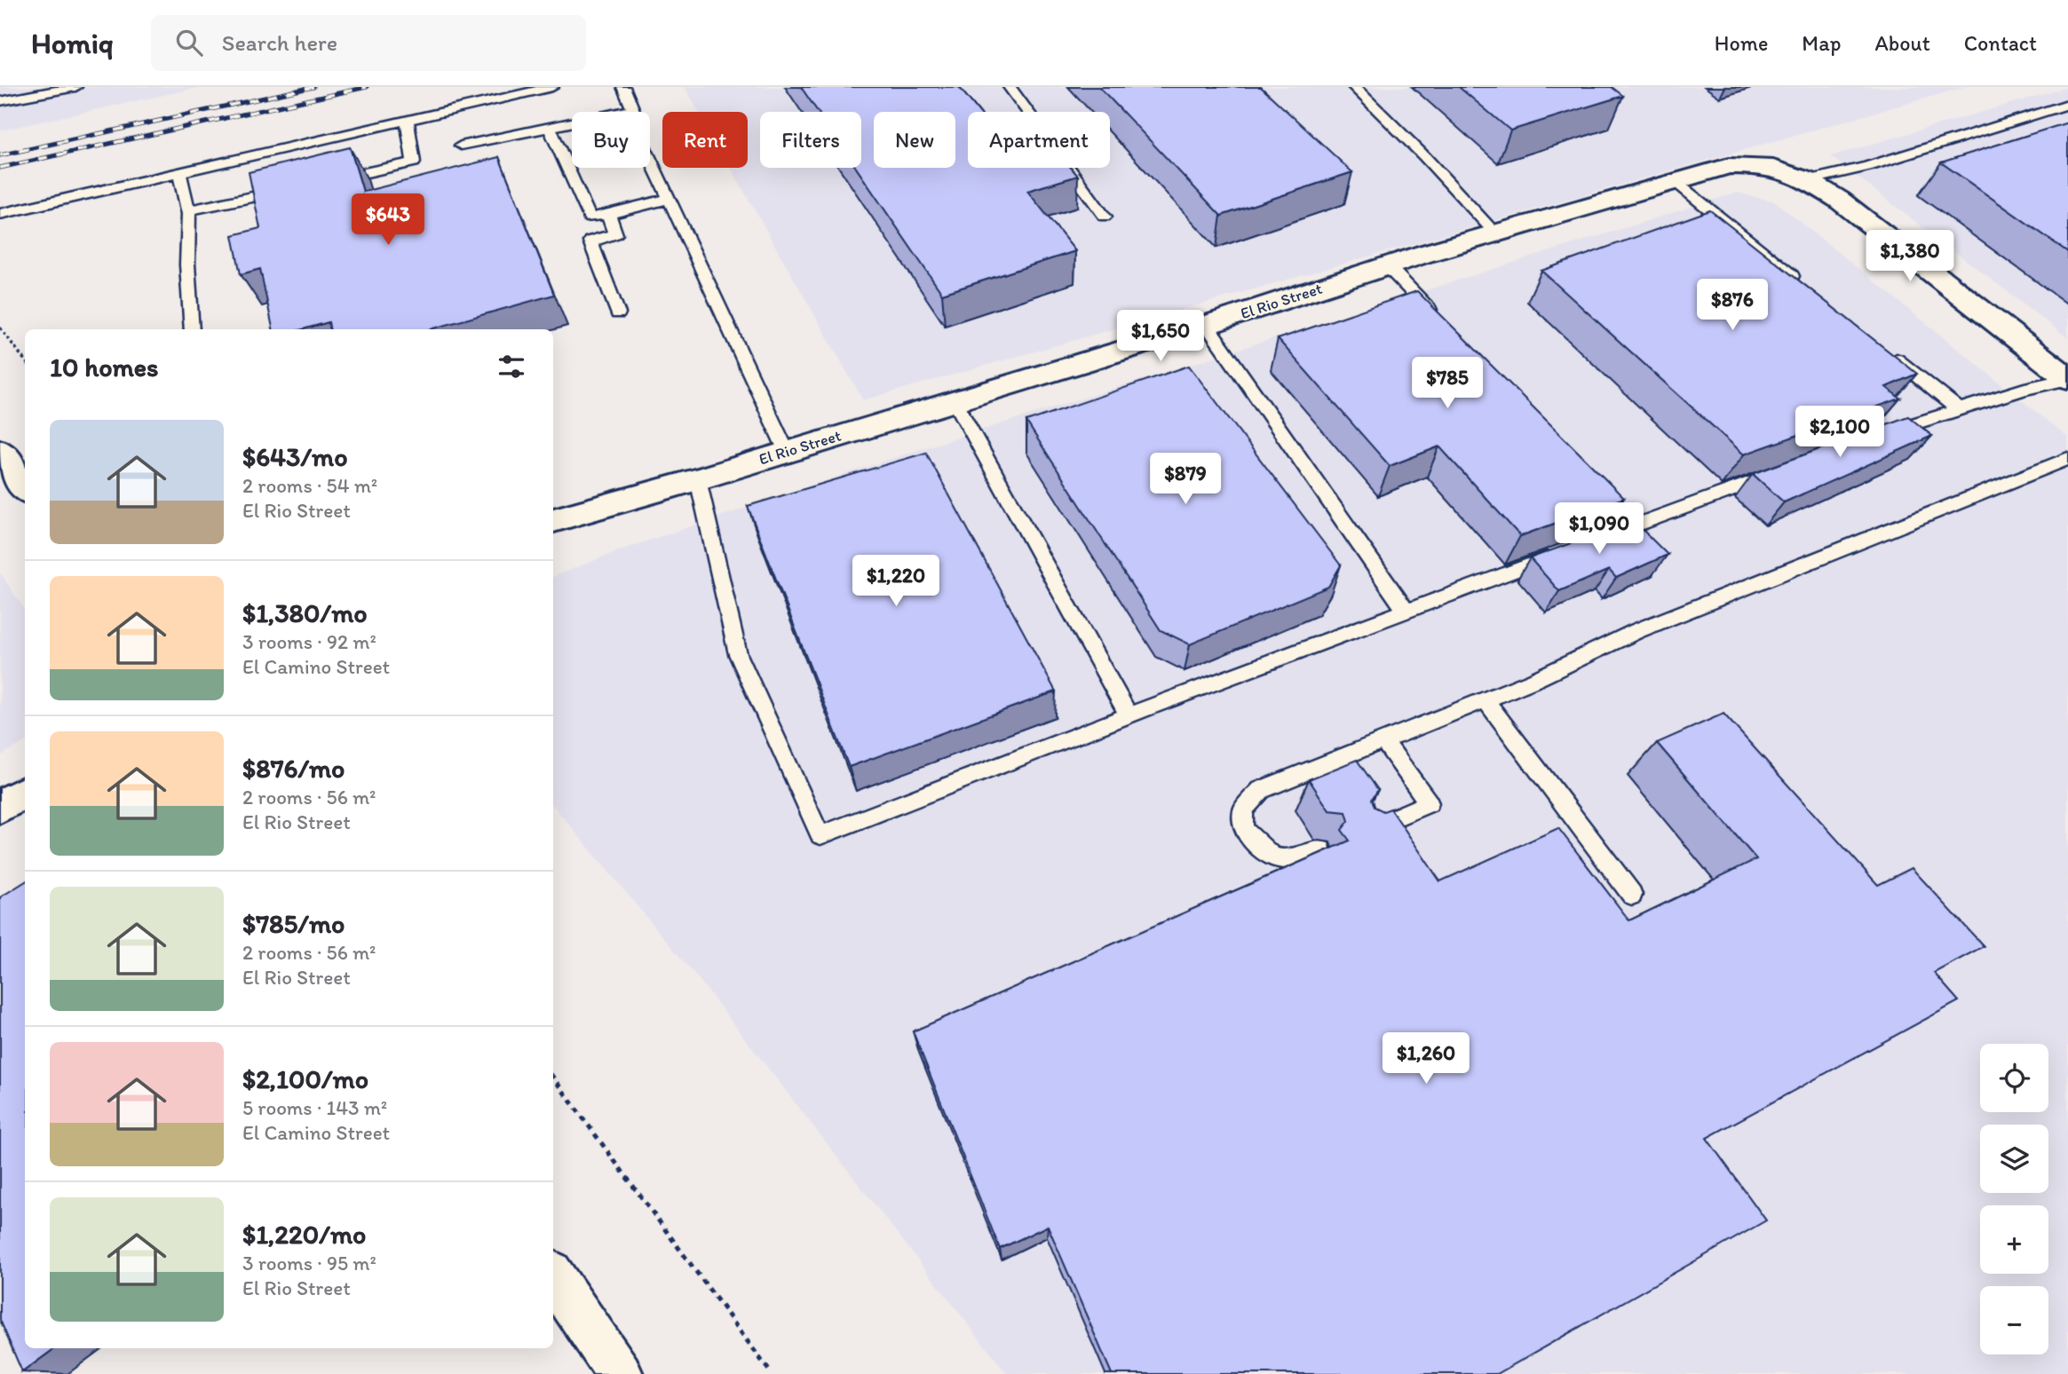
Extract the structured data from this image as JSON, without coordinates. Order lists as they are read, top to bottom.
{
  "streets": {
    "street": ["El Rio Street"]
  },
  "page": {
    "header": "Homiq",
    "search": "Search here",
    "nav": [
      "Home",
      "Map",
      "About",
      "Contact"
    ],
    "chip": [
      "Buy",
      "Rent",
      "Filters",
      "New",
      "Apartment"
    ],
    "price": [
      "$643",
      "$1,380",
      "$876",
      "$1,650",
      "$785",
      "$2,100",
      "$879",
      "$1,090",
      "$1,220",
      "$1,260"
    ],
    "heading": "10 homes",
    "list": [
      {
        "name": "$643/mo",
        "note": "2 rooms · 54 m² · El Rio Street"
      },
      {
        "name": "$1,380/mo",
        "note": "3 rooms · 92 m² · El Camino Street"
      },
      {
        "name": "$876/mo",
        "note": "2 rooms · 56 m² · El Rio Street"
      },
      {
        "name": "$785/mo",
        "note": "2 rooms · 56 m² · El Rio Street"
      },
      {
        "name": "$2,100/mo",
        "note": "5 rooms · 143 m² · El Camino Street"
      },
      {
        "name": "$1,220/mo",
        "note": "3 rooms · 95 m² · El Rio Street"
      }
    ],
    "map_buttons": ["+", "−"]
  }
}
